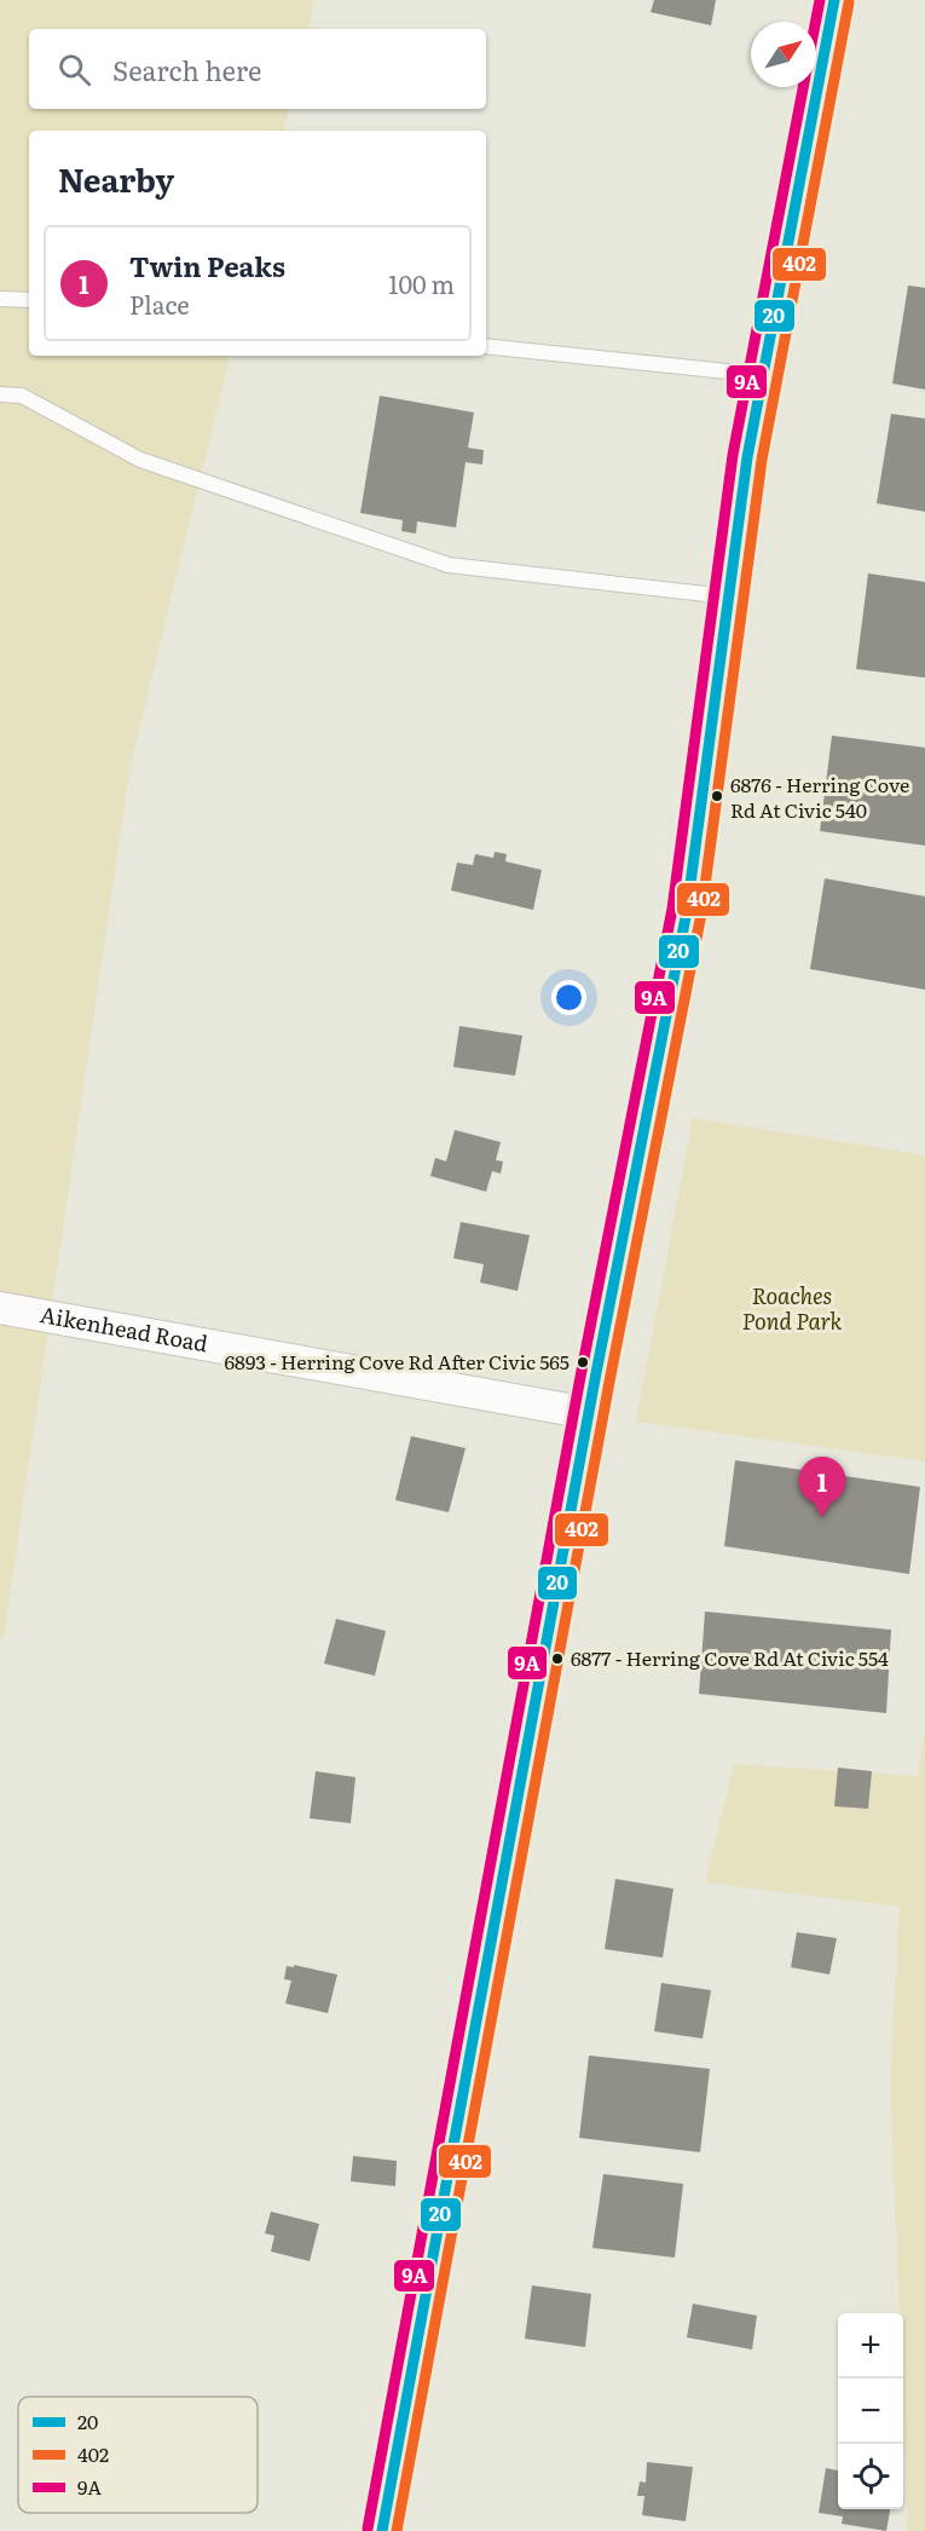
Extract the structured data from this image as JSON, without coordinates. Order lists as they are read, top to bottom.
{
  "streets": {
    "street": ["Aikenhead Road"]
  },
  "parks": ["Roaches Pond Park"],
  "places": ["6876 - Herring Cove Rd At Civic 540", "6893 - Herring Cove Rd After Civic 565", "6877 - Herring Cove Rd At Civic 554"],
  "lines": ["transit line 20", "transit line 9A", "transit line 402"],
  "legend": ["20", "402", "9A"],
  "north": "top right",
  "page": {
    "search": "Search here",
    "heading": "Nearby",
    "list": [
      {
        "mark": "1",
        "name": "Twin Peaks",
        "note": "Place",
        "value": "100 m"
      }
    ],
    "pins": "1",
    "map_buttons": ["+", "−"]
  }
}
